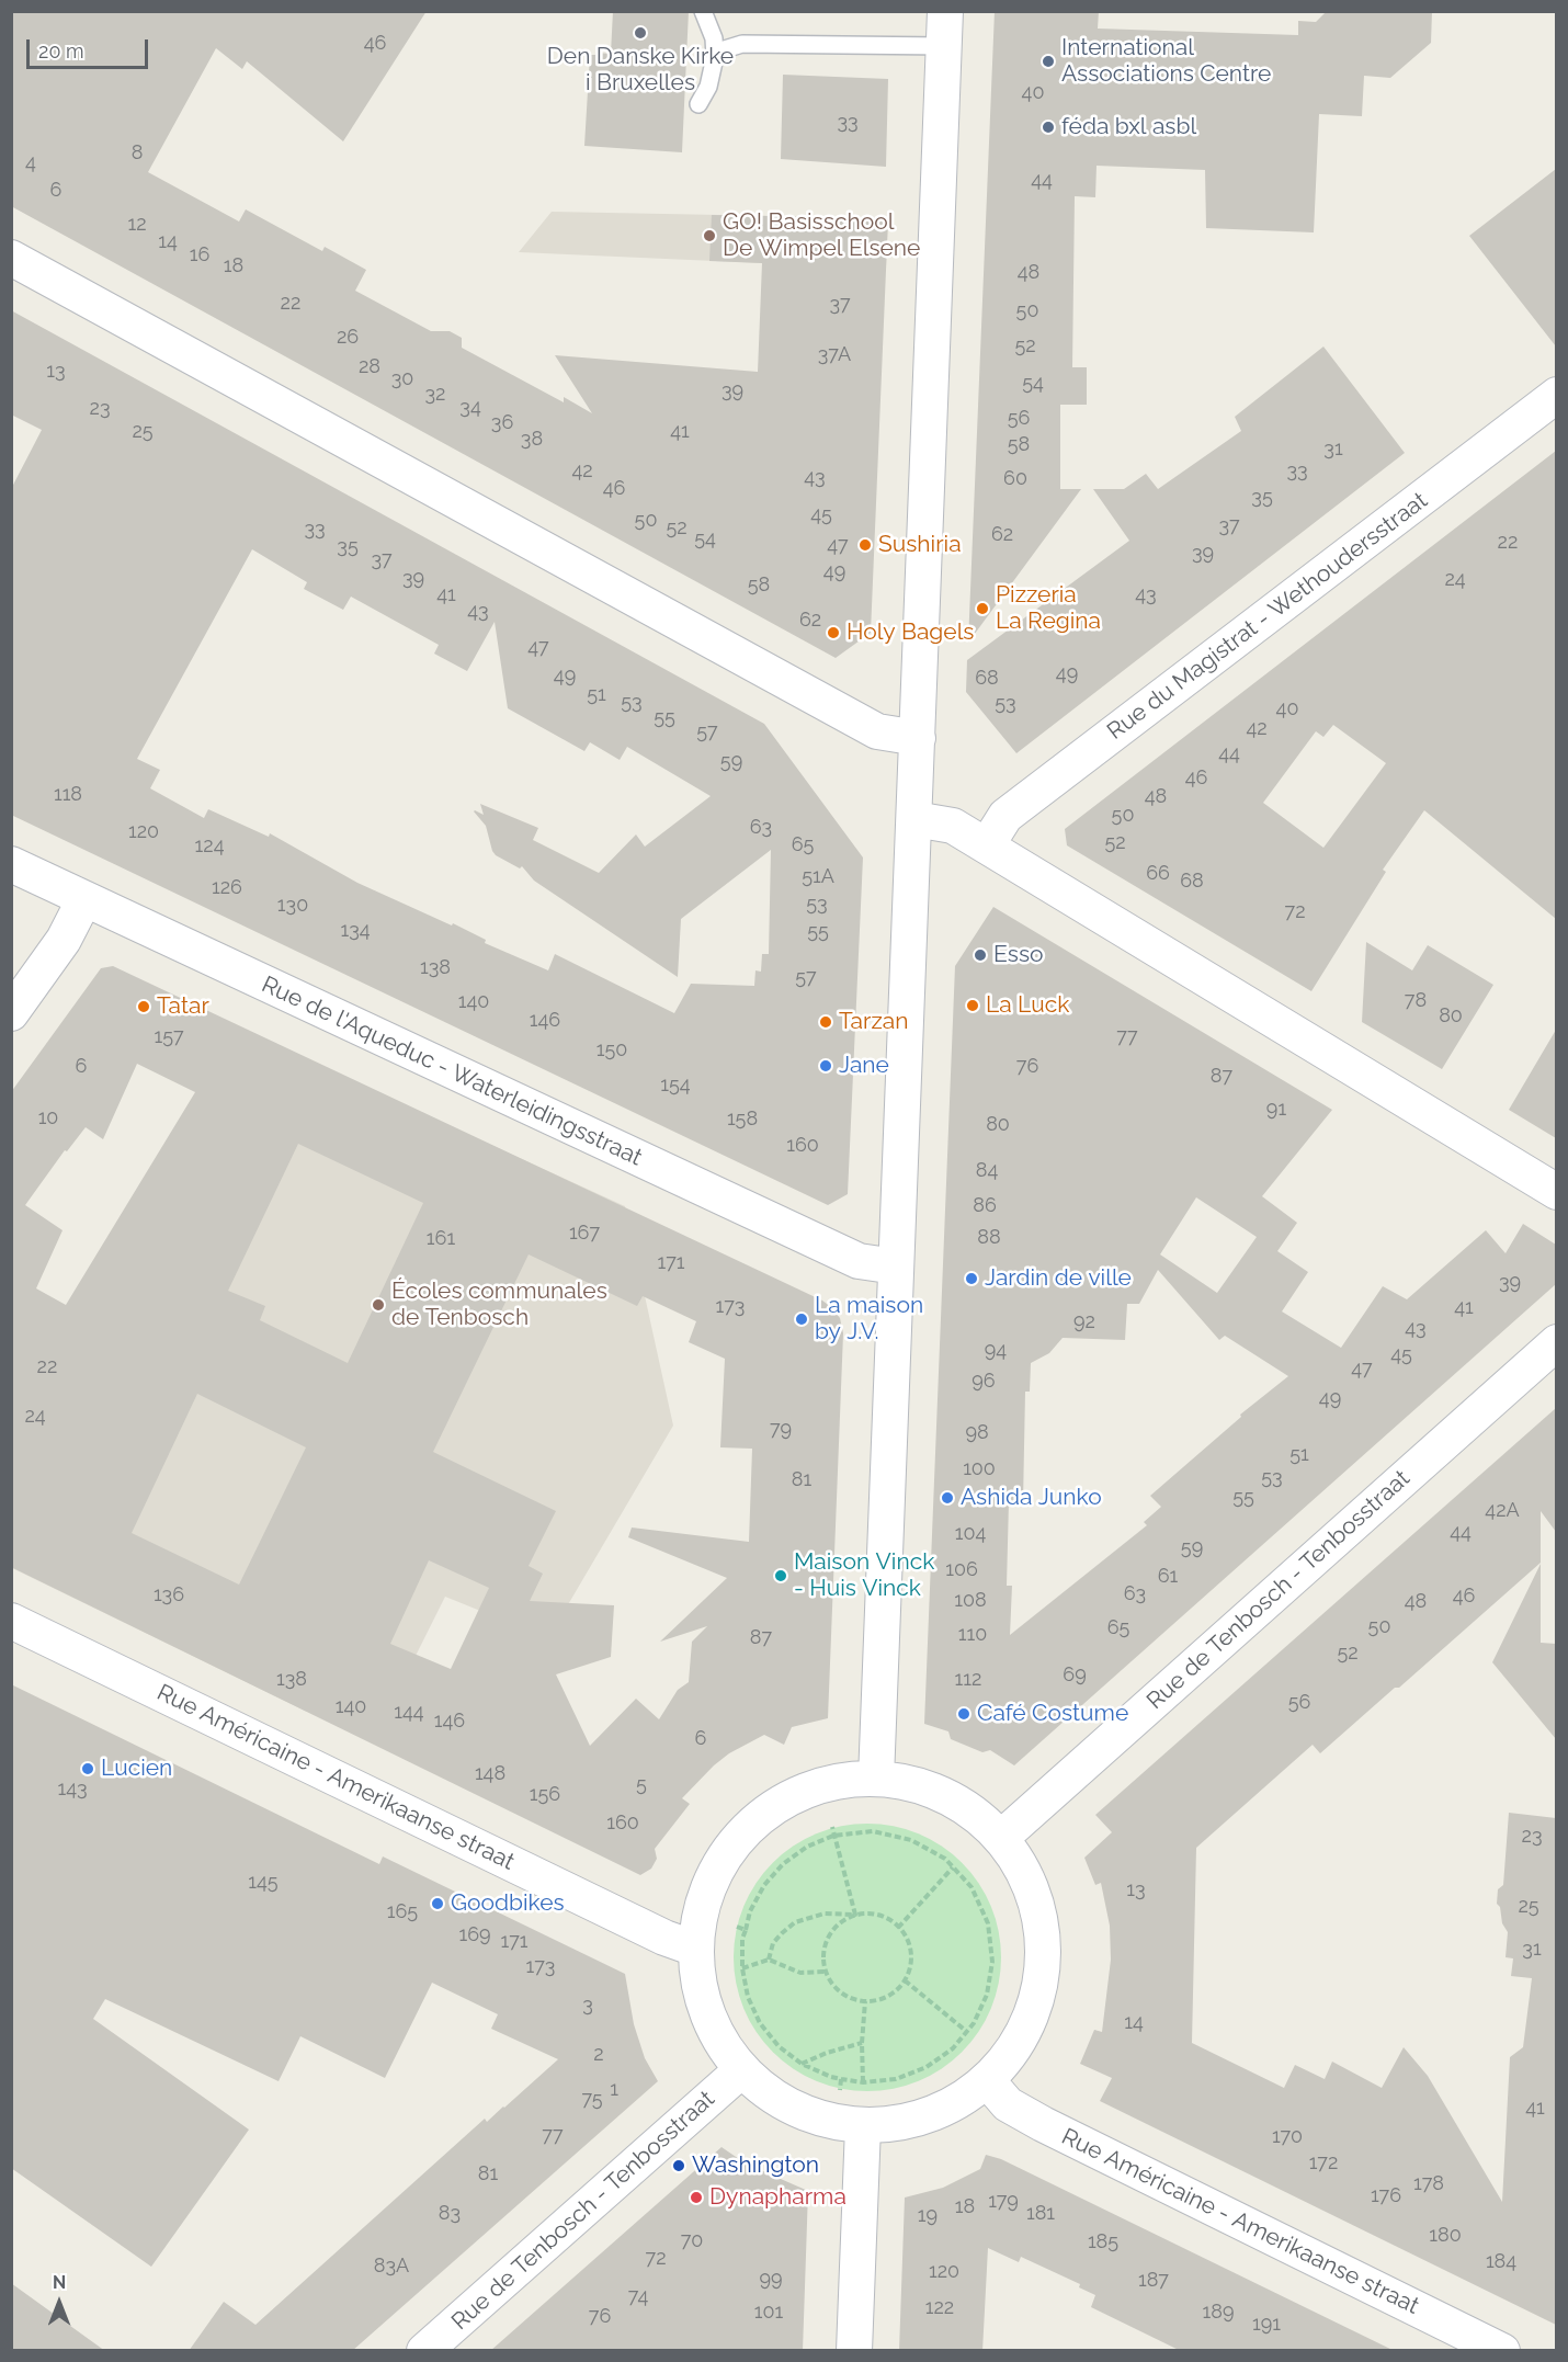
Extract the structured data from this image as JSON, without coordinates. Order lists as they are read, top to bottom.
{
  "streets": {
    "street": [
      "Rue du Magistrat - Wethoudersstraat",
      "Rue de l'Aqueduc - Waterleidingsstraat",
      "Rue de Tenbosch - Tenbosstraat",
      "Rue Américaine - Amerikaanse straat"
    ]
  },
  "places": [
    "Den Danske Kirke i Bruxelles",
    "International Associations Centre",
    "féda bxl asbl",
    "GO! Basisschool De Wimpel Elsene",
    "Sushiria",
    "Pizzeria La Regina",
    "Holy Bagels",
    "Esso",
    "La Luck",
    "Tatar",
    "Tarzan",
    "Jane",
    "Jardin de ville",
    "Écoles communales de Tenbosch",
    "La maison by J.V.",
    "Ashida Junko",
    "Maison Vinck - Huis Vinck",
    "Café Costume",
    "Lucien",
    "Goodbikes",
    "Washington",
    "Dynapharma"
  ],
  "house_numbers": [
    "46",
    "40",
    "33",
    "8",
    "4",
    "44",
    "6",
    "12",
    "14",
    "16",
    "18",
    "48",
    "22",
    "37",
    "50",
    "26",
    "52",
    "37A",
    "28",
    "13",
    "30",
    "54",
    "39",
    "32",
    "34",
    "23",
    "56",
    "36",
    "25",
    "41",
    "38",
    "58",
    "31",
    "42",
    "33",
    "43",
    "60",
    "46",
    "35",
    "45",
    "50",
    "37",
    "52",
    "33",
    "62",
    "54",
    "22",
    "47",
    "35",
    "39",
    "37",
    "49",
    "39",
    "24",
    "58",
    "41",
    "43",
    "43",
    "62",
    "47",
    "49",
    "49",
    "68",
    "51",
    "53",
    "53",
    "40",
    "55",
    "42",
    "57",
    "44",
    "59",
    "46",
    "118",
    "48",
    "50",
    "63",
    "120",
    "52",
    "65",
    "124",
    "66",
    "51A",
    "68",
    "126",
    "53",
    "130",
    "72",
    "134",
    "55",
    "138",
    "57",
    "78",
    "140",
    "80",
    "146",
    "157",
    "77",
    "150",
    "6",
    "76",
    "87",
    "154",
    "91",
    "10",
    "158",
    "80",
    "160",
    "84",
    "86",
    "167",
    "88",
    "161",
    "171",
    "39",
    "173",
    "41",
    "92",
    "43",
    "94",
    "45",
    "22",
    "47",
    "96",
    "49",
    "24",
    "79",
    "98",
    "51",
    "100",
    "53",
    "81",
    "55",
    "42A",
    "44",
    "104",
    "59",
    "106",
    "61",
    "63",
    "136",
    "46",
    "108",
    "48",
    "50",
    "65",
    "110",
    "87",
    "52",
    "69",
    "138",
    "112",
    "56",
    "140",
    "144",
    "146",
    "6",
    "148",
    "5",
    "143",
    "156",
    "160",
    "23",
    "145",
    "13",
    "25",
    "165",
    "169",
    "171",
    "31",
    "173",
    "3",
    "14",
    "2",
    "1",
    "75",
    "41",
    "77",
    "170",
    "172",
    "81",
    "178",
    "176",
    "179",
    "18",
    "83",
    "181",
    "19",
    "180",
    "70",
    "185",
    "72",
    "184",
    "83A",
    "120",
    "99",
    "187",
    "74",
    "122",
    "101",
    "189",
    "76",
    "191"
  ],
  "scale_bar": "20 m",
  "north": "top"
}
